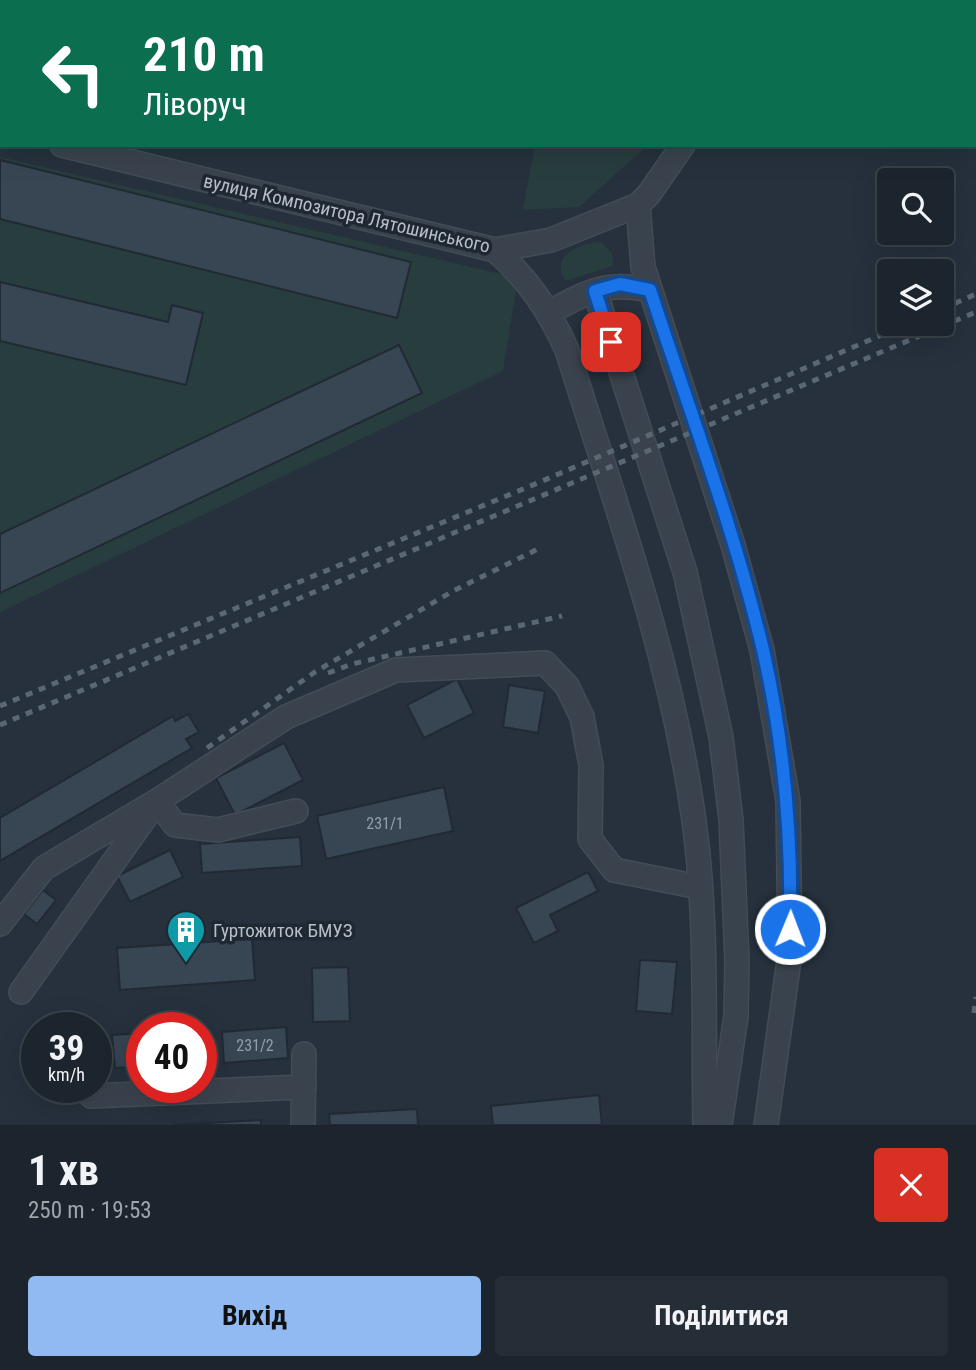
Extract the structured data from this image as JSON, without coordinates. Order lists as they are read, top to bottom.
{
  "streets": {
    "street": ["вулиця Композитора Лятошинського"]
  },
  "places": {
    "building": ["Гуртожиток БМУЗ"]
  },
  "house_numbers": ["231/1", "231/2"],
  "page": {
    "turn": ["210 m", "Ліворуч"],
    "speed": "39 km/h",
    "limit": "40",
    "heading": ["1 хв", "250 m · 19:53"],
    "buttons": ["Вихід", "Поділитися"]
  }
}
